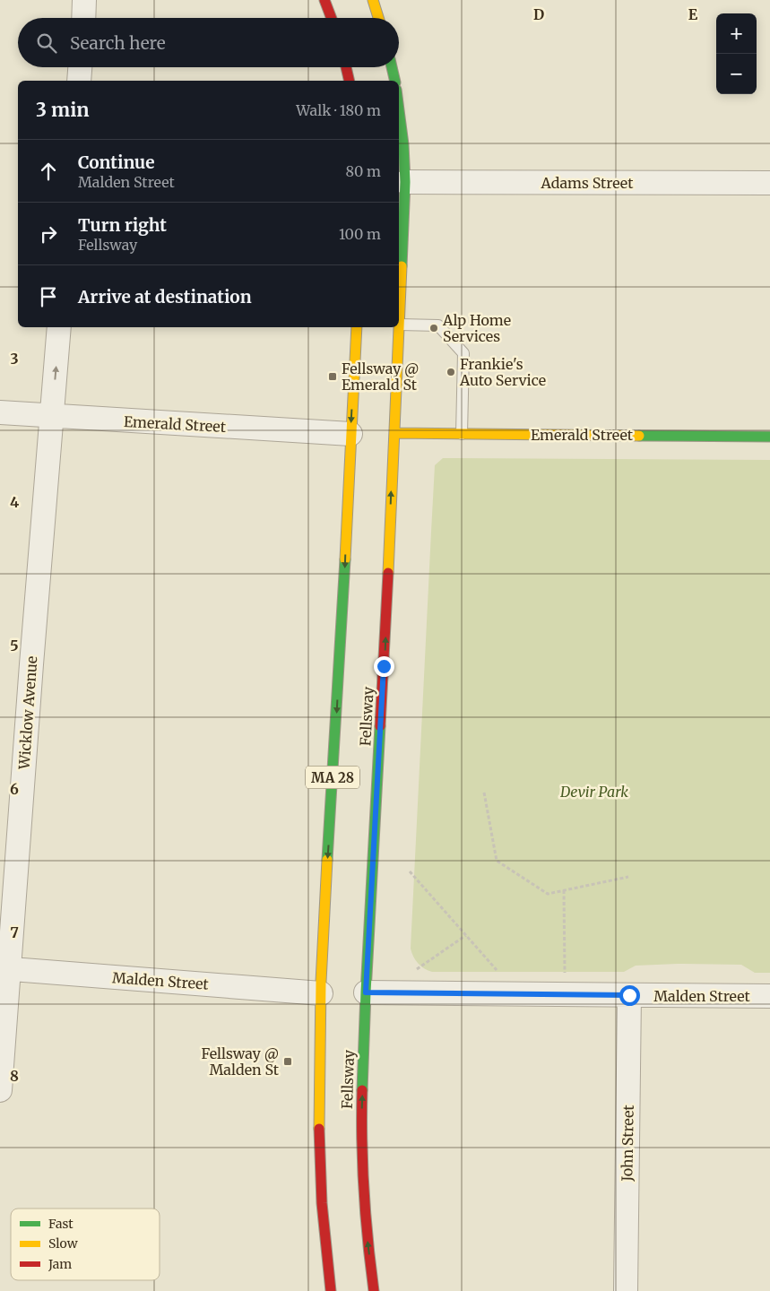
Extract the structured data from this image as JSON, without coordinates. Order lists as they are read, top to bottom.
{
  "streets": {
    "main road": ["Emerald Street", "Fellsway", "MA 28"],
    "street": [
      "Adams Street",
      "Wicklow Avenue",
      "Malden Street",
      "John Street"
    ]
  },
  "crossings": [
    ["Adams Street", "Fellsway"],
    ["Emerald Street", "Wicklow Avenue"],
    ["Emerald Street", "Fellsway"],
    ["Wicklow Avenue", "Malden Street"],
    ["Fellsway", "Malden Street"],
    ["Malden Street", "John Street"]
  ],
  "parks": ["Devir Park"],
  "places": {
    "other": ["Alp Home Services", "Frankie's Auto Service"],
    "transit": ["Fellsway @ Emerald St", "Fellsway @ Malden St"]
  },
  "legend": ["Fast", "Slow", "Jam"],
  "page": {
    "map_buttons": ["+", "−"],
    "search": "Search here",
    "heading": ["3 min", "Walk · 180 m"],
    "list": [
      ["Continue", "Malden Street", "80 m"],
      ["Turn right", "Fellsway", "100 m"],
      "Arrive at destination"
    ]
  },
  "grid": {
    "columns": ["D", "E"],
    "rows": [
      "3",
      "4",
      "5",
      "6",
      "7",
      "8"
    ]
  }
}
